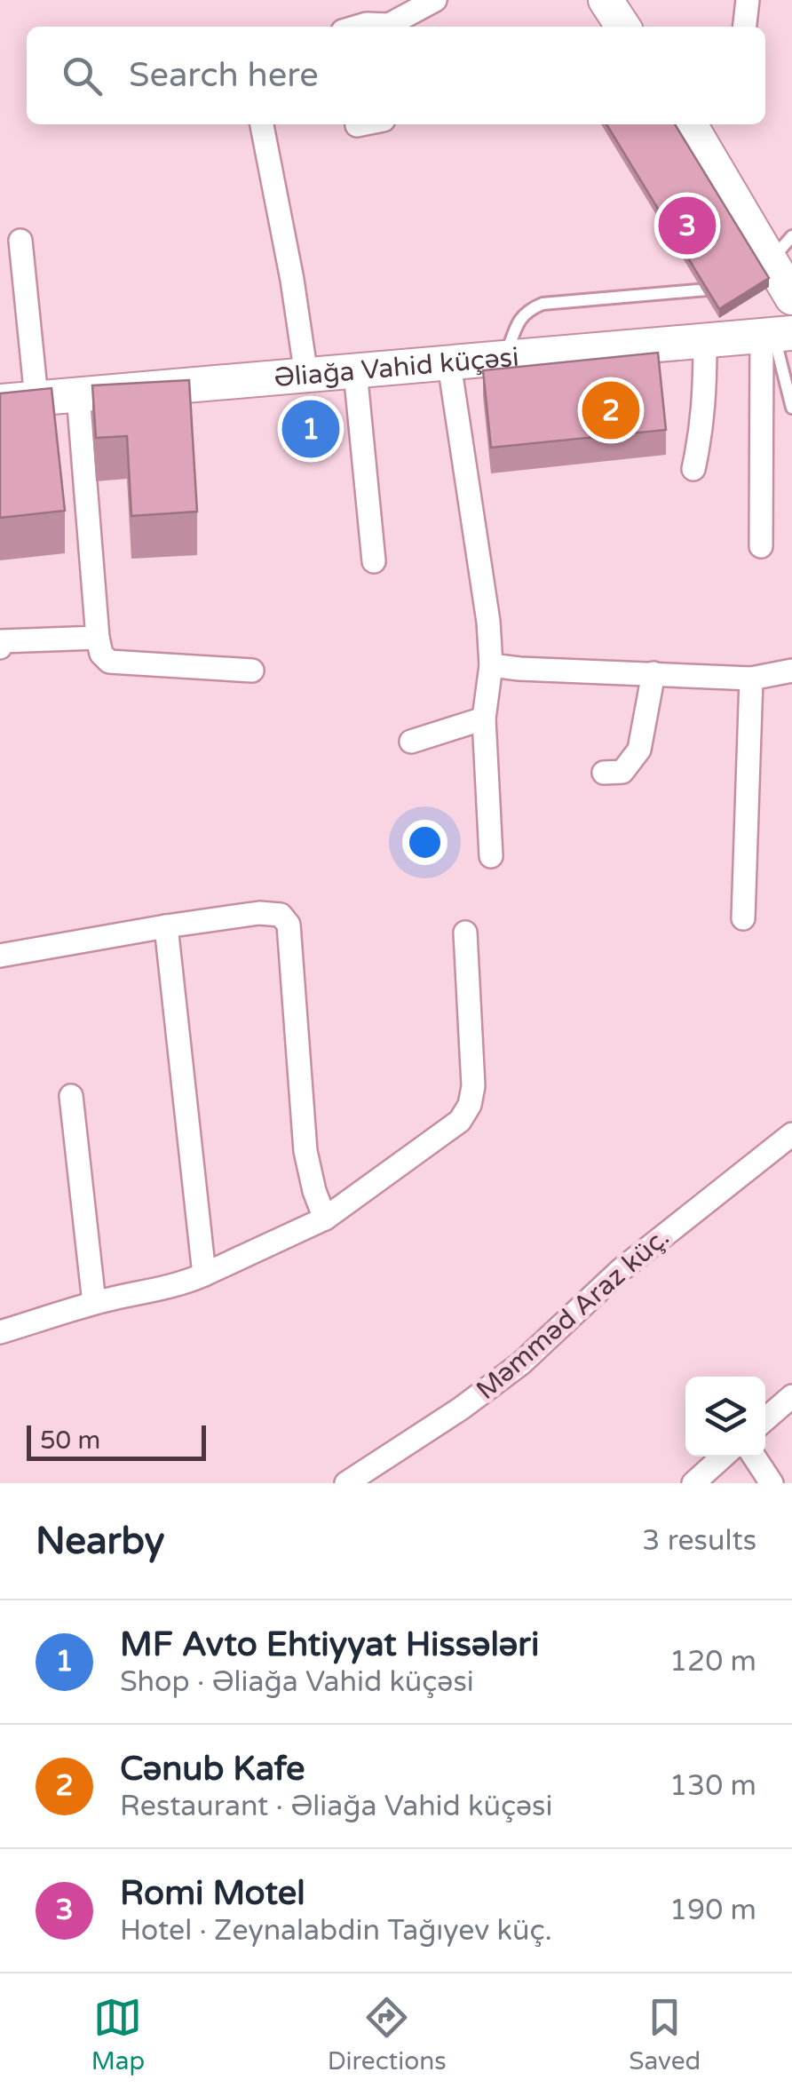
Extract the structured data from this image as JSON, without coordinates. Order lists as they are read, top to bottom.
{
  "streets": {
    "main road": ["Əliağa Vahid küçəsi"],
    "street": ["Məmməd Araz küç."]
  },
  "scale_bar": "50 m",
  "page": {
    "search": "Search here",
    "pins": ["3", "2", "1"],
    "scale": "50 m",
    "heading": ["Nearby", "3 results"],
    "list": [
      {
        "mark": "1",
        "name": "MF Avto Ehtiyyat Hissələri",
        "note": "Shop · Əliağa Vahid küçəsi",
        "value": "120 m"
      },
      {
        "mark": "2",
        "name": "Cənub Kafe",
        "note": "Restaurant · Əliağa Vahid küçəsi",
        "value": "130 m"
      },
      {
        "mark": "3",
        "name": "Romi Motel",
        "note": "Hotel · Zeynalabdin Tağıyev küç.",
        "value": "190 m"
      }
    ],
    "nav": ["Map", "Directions", "Saved"]
  }
}
